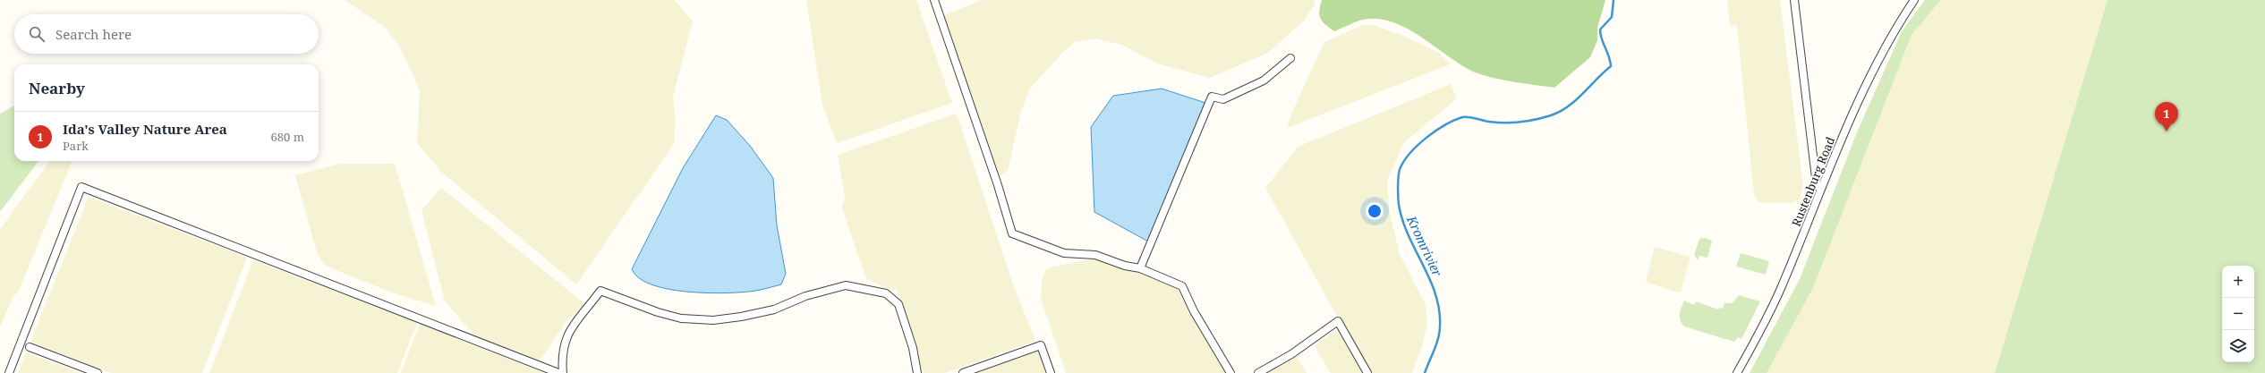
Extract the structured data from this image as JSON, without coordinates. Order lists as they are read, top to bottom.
{
  "streets": {
    "street": ["Rustenburg Road"]
  },
  "water": ["Kromrivier"],
  "page": {
    "search": "Search here",
    "heading": "Nearby",
    "pins": "1",
    "list": [
      {
        "mark": "1",
        "name": "Ida's Valley Nature Area",
        "note": "Park",
        "value": "680 m"
      }
    ],
    "map_buttons": ["+", "−"]
  }
}
